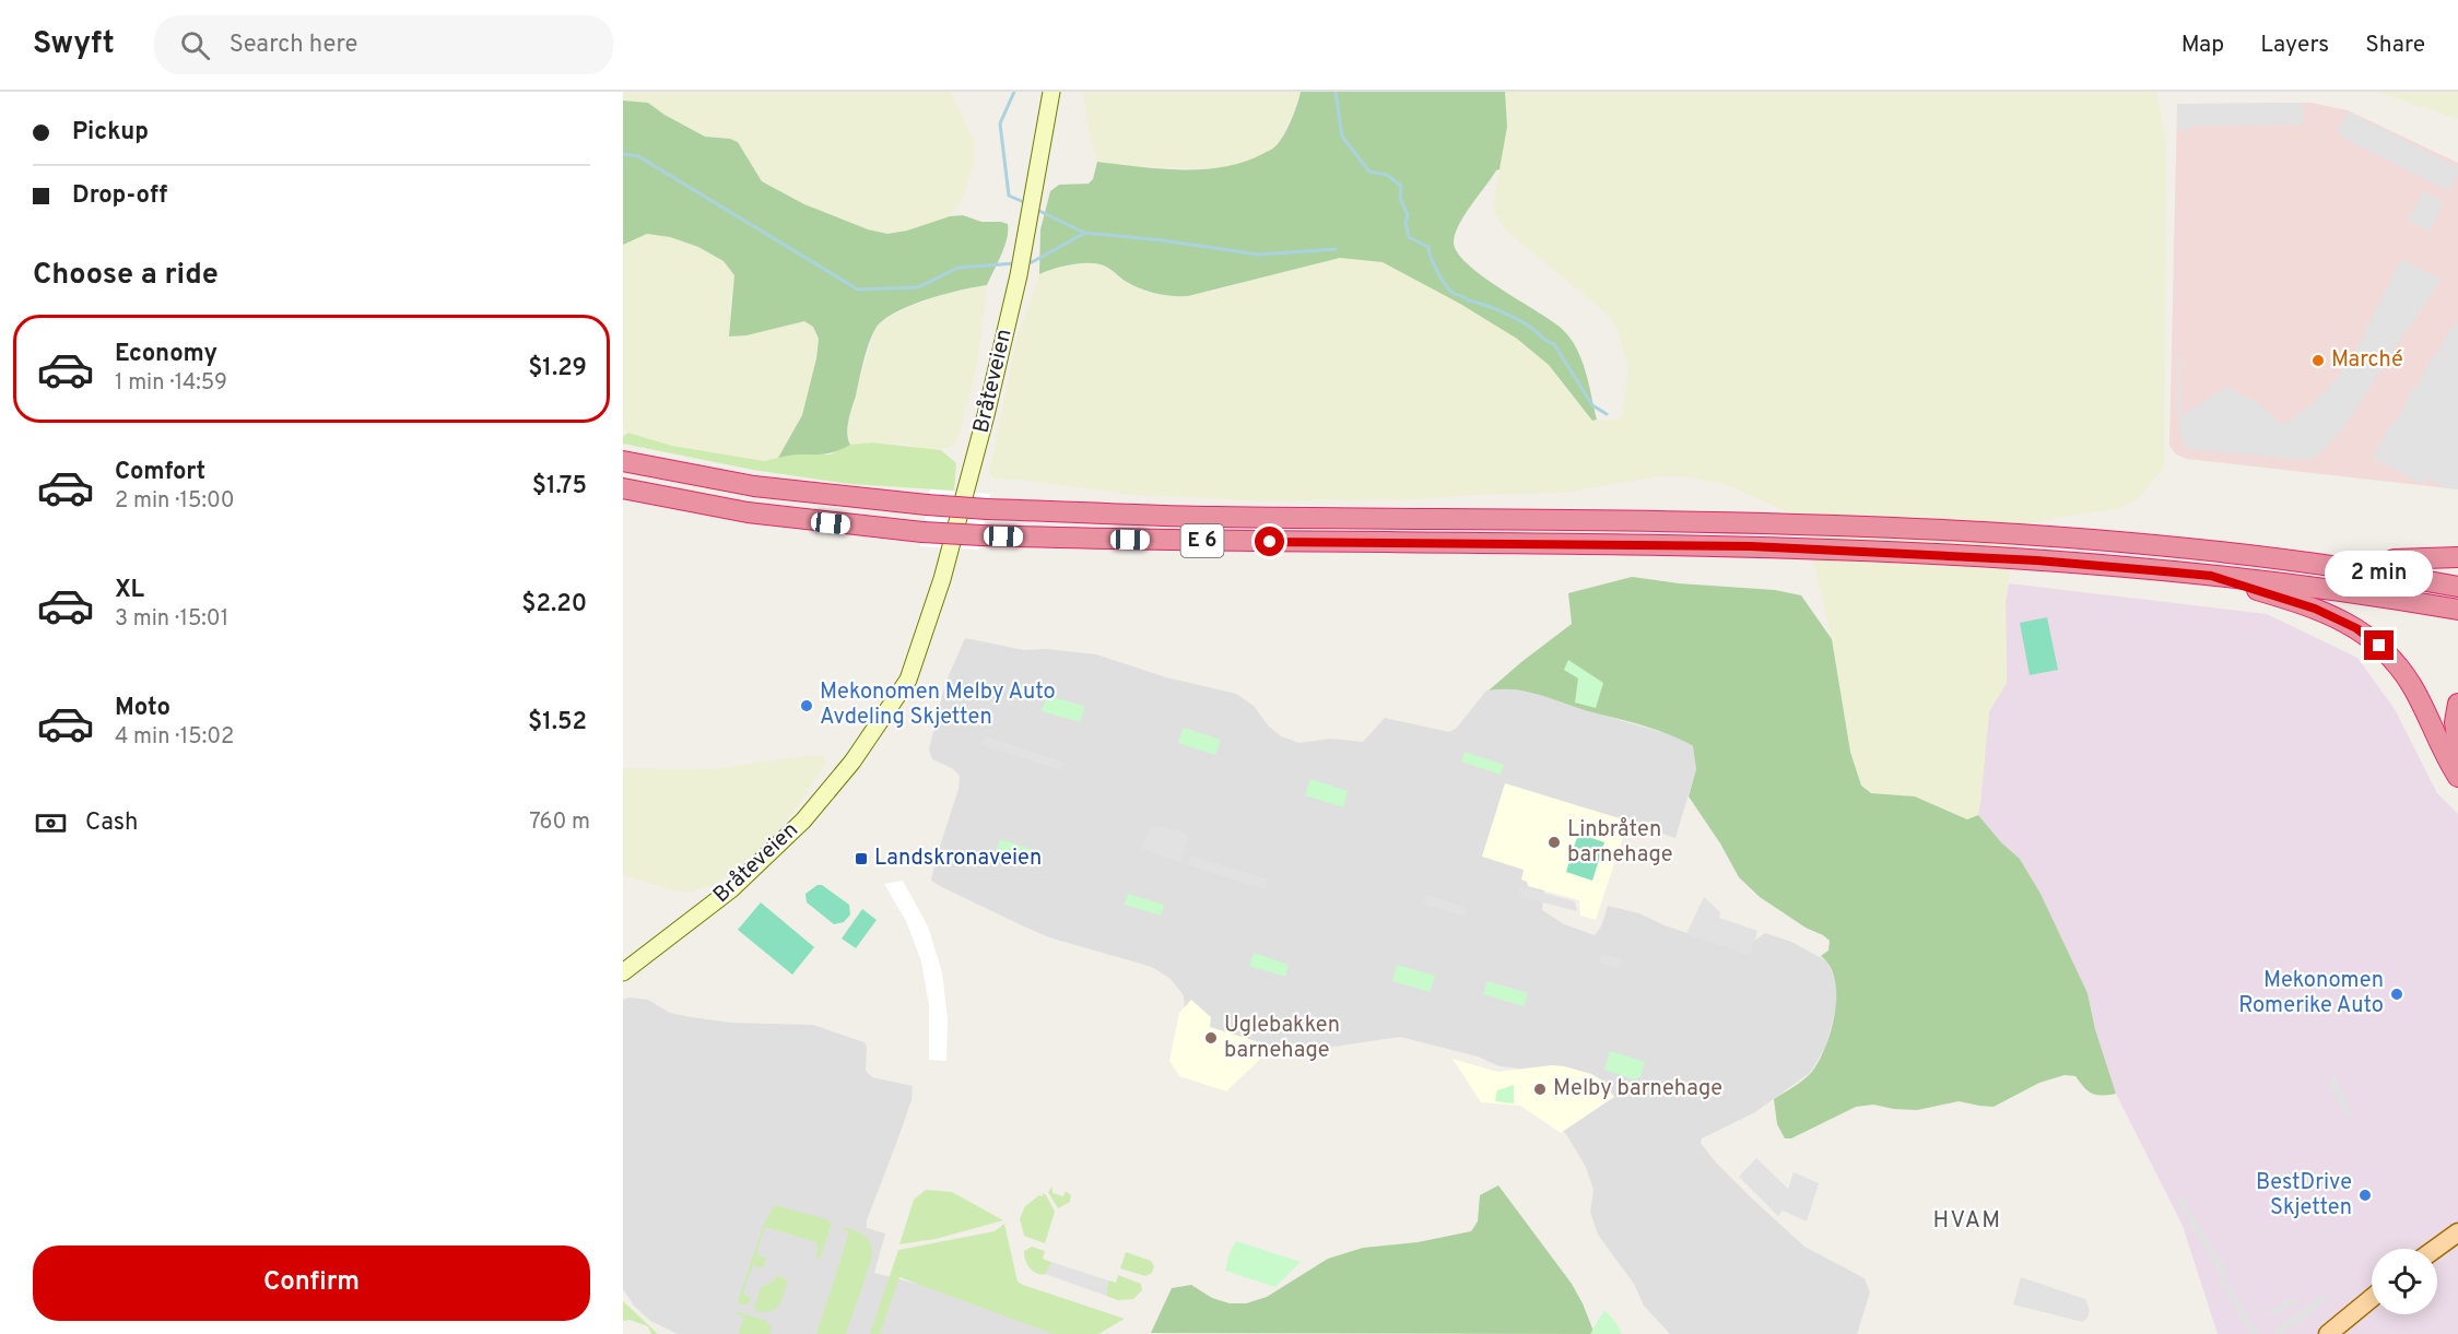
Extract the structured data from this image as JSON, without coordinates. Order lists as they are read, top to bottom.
{
  "streets": {
    "highway": ["E 6"],
    "main road": ["Bråteveien"]
  },
  "districts": ["HVAM"],
  "places": {
    "other": [
      "Marché",
      "Mekonomen Melby Auto Avdeling Skjetten",
      "Linbråten barnehage",
      "Mekonomen Romerike Auto",
      "Uglebakken barnehage",
      "Melby barnehage",
      "BestDrive Skjetten"
    ],
    "transit": ["Landskronaveien"]
  },
  "page": {
    "header": "Swyft",
    "search": "Search here",
    "nav": ["Map", "Layers", "Share"],
    "banner": ["Pickup", "Drop-off"],
    "heading": "Choose a ride",
    "list": [
      {
        "name": "Economy",
        "note": "1 min · 14:59",
        "value": "$1.29"
      },
      {
        "name": "Comfort",
        "note": "2 min · 15:00",
        "value": "$1.75"
      },
      {
        "name": "XL",
        "note": "3 min · 15:01",
        "value": "$2.20"
      },
      {
        "name": "Moto",
        "note": "4 min · 15:02",
        "value": "$1.52"
      }
    ],
    "bubble": "2 min",
    "pay": ["Cash", "760 m"],
    "buttons": "Confirm"
  }
}
